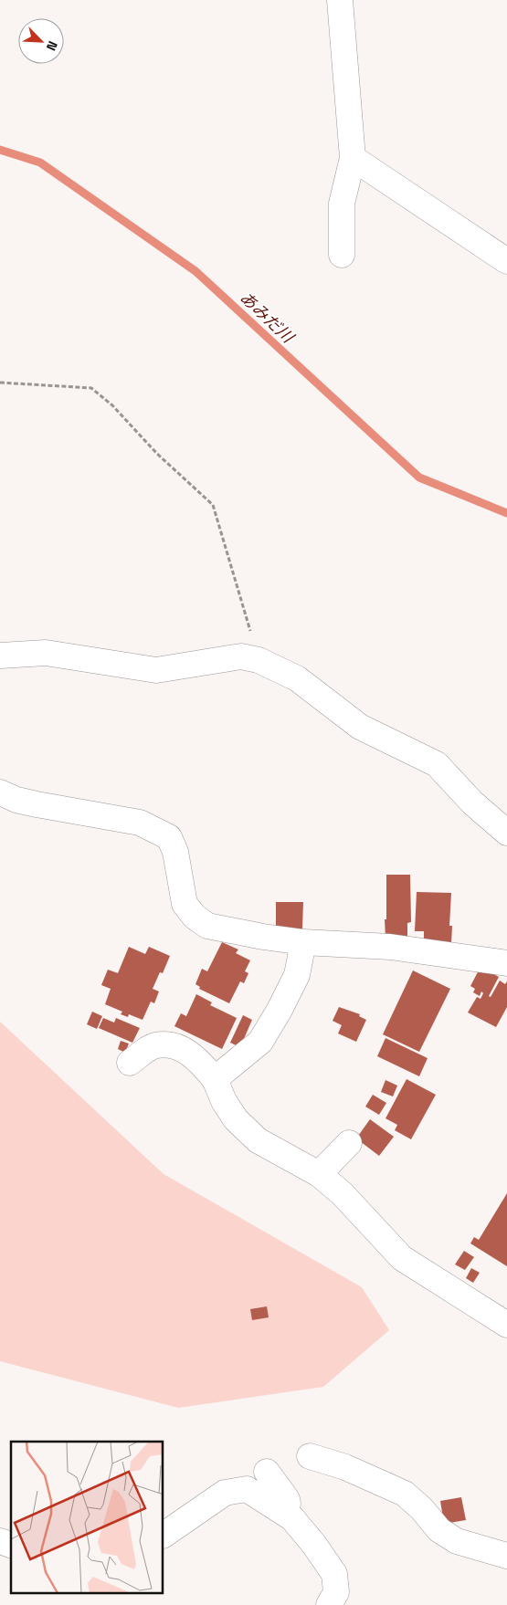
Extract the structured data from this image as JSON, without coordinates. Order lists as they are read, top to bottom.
{
  "water": ["あみだ川"],
  "north": "bottom right"
}
